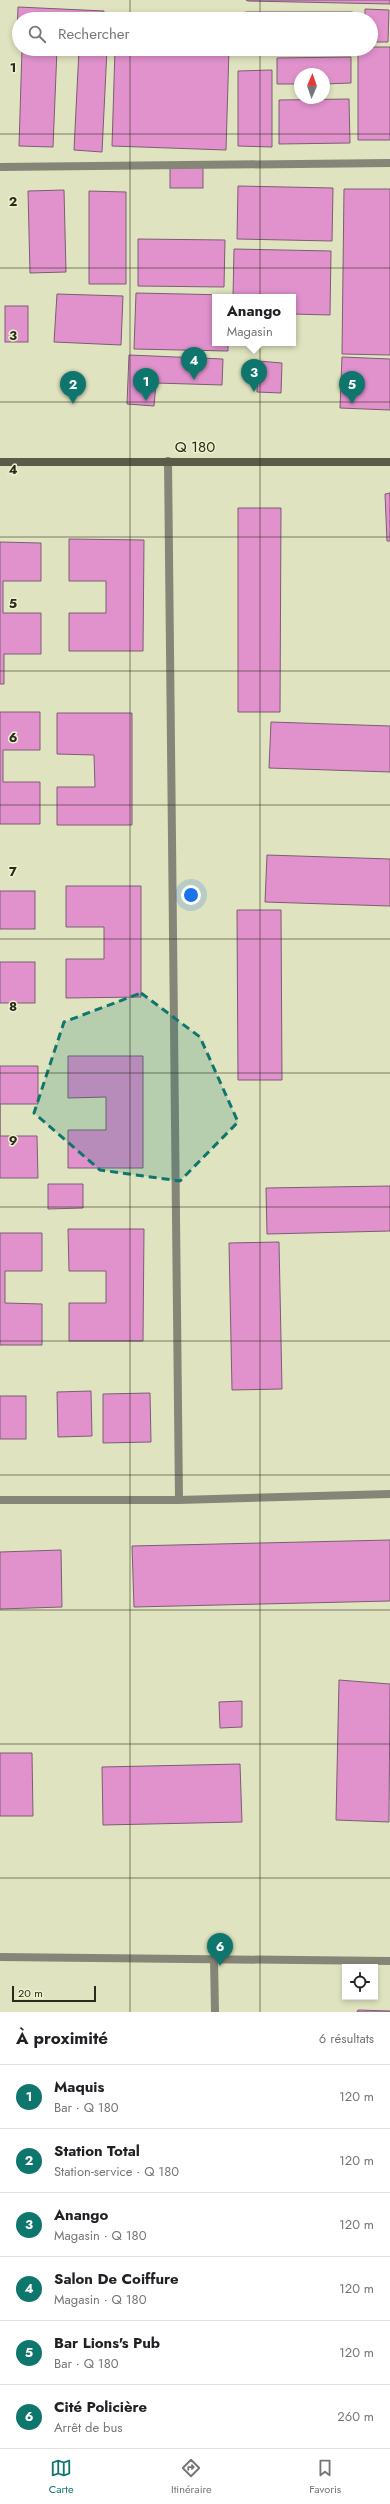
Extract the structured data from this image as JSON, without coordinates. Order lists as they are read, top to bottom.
{
  "streets": {
    "street": ["Q 180"]
  },
  "scale_bar": "20 m",
  "north": "top",
  "page": {
    "search": "Rechercher",
    "popup": ["Anango", "Magasin"],
    "pins": [
      "4",
      "3",
      "1",
      "2",
      "5",
      "6"
    ],
    "scale": "20 m",
    "heading": ["À proximité", "6 résultats"],
    "list": [
      {
        "mark": "1",
        "name": "Maquis",
        "note": "Bar · Q 180",
        "value": "120 m"
      },
      {
        "mark": "2",
        "name": "Station Total",
        "note": "Station-service · Q 180",
        "value": "120 m"
      },
      {
        "mark": "3",
        "name": "Anango",
        "note": "Magasin · Q 180",
        "value": "120 m"
      },
      {
        "mark": "4",
        "name": "Salon De Coiffure",
        "note": "Magasin · Q 180",
        "value": "120 m"
      },
      {
        "mark": "5",
        "name": "Bar Lions's Pub",
        "note": "Bar · Q 180",
        "value": "120 m"
      },
      {
        "mark": "6",
        "name": "Cité Policière",
        "note": "Arrêt de bus",
        "value": "260 m"
      }
    ],
    "nav": ["Carte", "Itinéraire", "Favoris"]
  },
  "grid": {
    "rows": [
      "1",
      "2",
      "3",
      "4",
      "5",
      "6",
      "7",
      "8",
      "9"
    ]
  }
}
